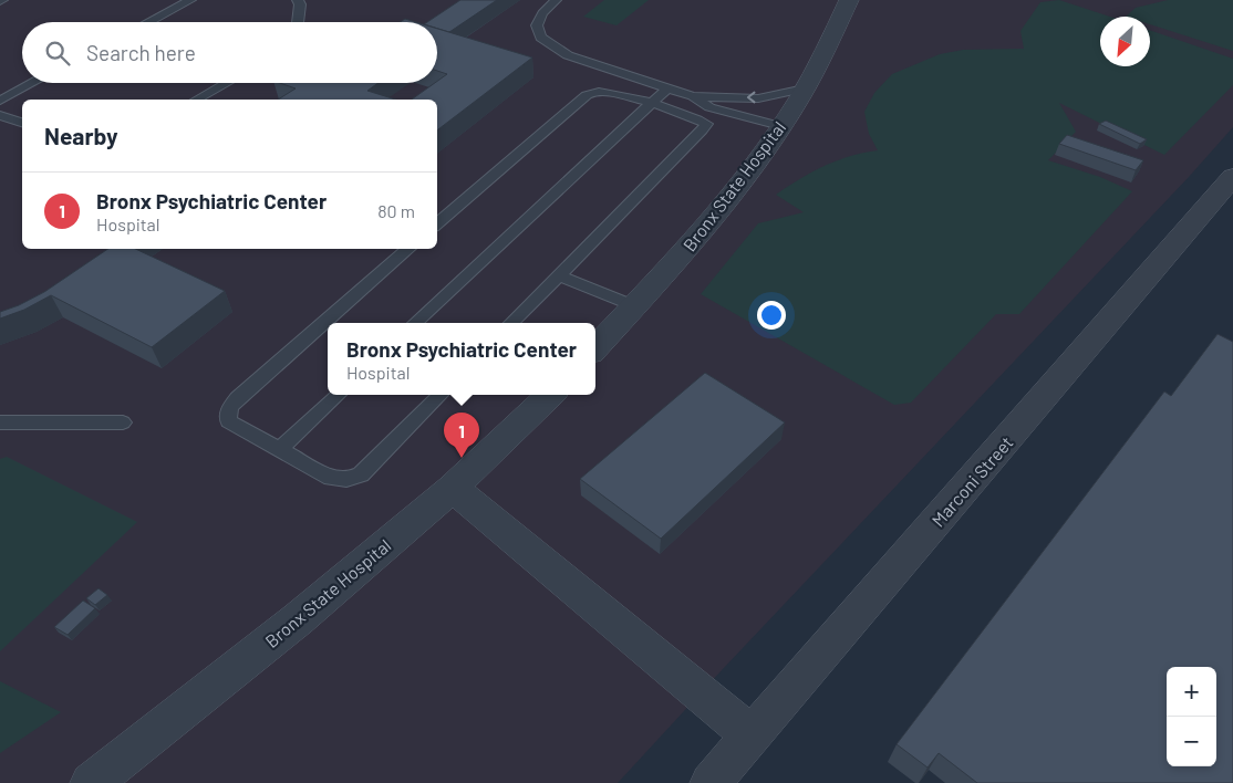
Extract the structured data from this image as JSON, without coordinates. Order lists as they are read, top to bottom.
{
  "streets": {
    "street": ["Bronx State Hospital", "Marconi Street"]
  },
  "north": "bottom left",
  "page": {
    "search": "Search here",
    "heading": "Nearby",
    "list": [
      {
        "mark": "1",
        "name": "Bronx Psychiatric Center",
        "note": "Hospital",
        "value": "80 m"
      }
    ],
    "popup": ["Bronx Psychiatric Center", "Hospital"],
    "pins": "1",
    "map_buttons": ["+", "−"]
  }
}
